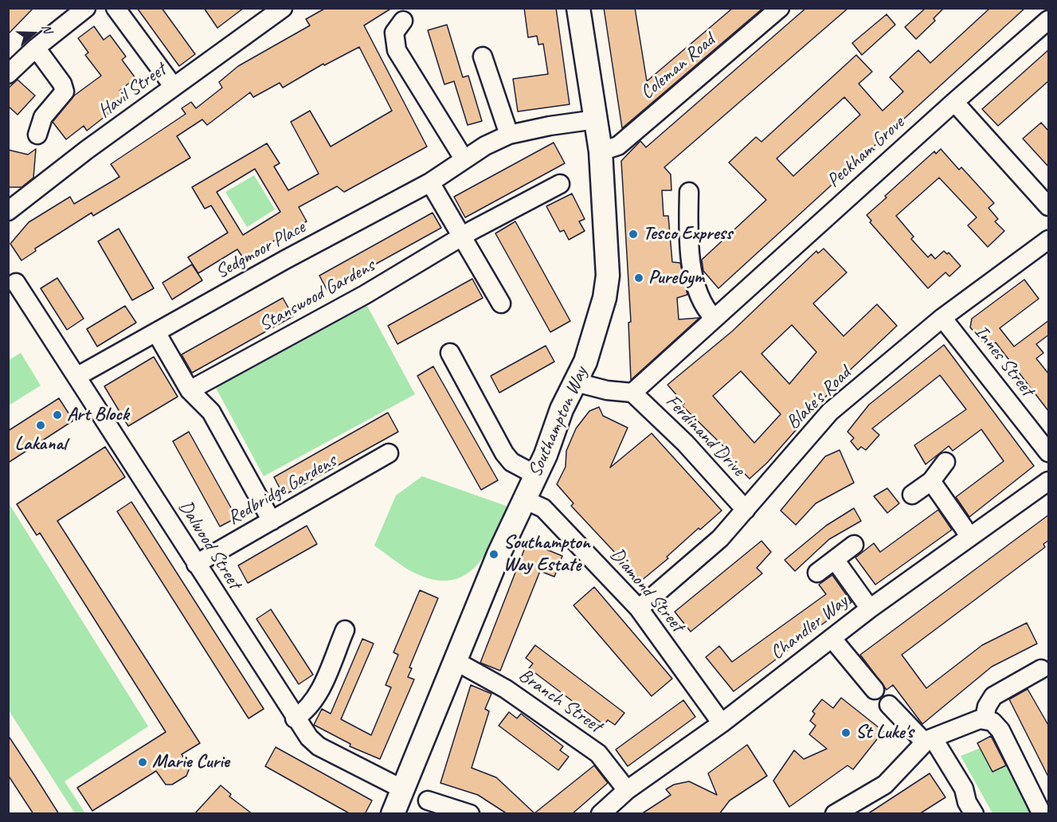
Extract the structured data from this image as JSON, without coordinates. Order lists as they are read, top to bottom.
{
  "streets": {
    "main road": ["Southampton Way"],
    "street": [
      "Coleman Road",
      "Havil Street",
      "Peckham Grove",
      "Sedgmoor Place",
      "Stanswood Gardens",
      "Innes Street",
      "Blake's Road",
      "Ferdinand Drive",
      "Redbridge Gardens",
      "Dalwood Street",
      "Diamond Street",
      "Chandler Way",
      "Branch Street"
    ]
  },
  "crossings": [
    ["Coleman Road", "Southampton Way"],
    ["Peckham Grove", "Ferdinand Drive"],
    ["Sedgmoor Place", "Southampton Way"],
    ["Sedgmoor Place", "Dalwood Street"],
    ["Innes Street", "Blake's Road"],
    ["Blake's Road", "Ferdinand Drive"],
    ["Blake's Road", "Diamond Street"],
    ["Southampton Way", "Dalwood Street"],
    ["Southampton Way", "Diamond Street"],
    ["Southampton Way", "Branch Street"],
    ["Redbridge Gardens", "Dalwood Street"],
    ["Diamond Street", "Chandler Way"],
    ["Chandler Way", "Branch Street"]
  ],
  "places": [
    "Tesco Express",
    "PureGym",
    "Art Block",
    "Lakanal",
    "Southampton Way Estate",
    "St Luke's",
    "Marie Curie"
  ],
  "north": "right"
}
